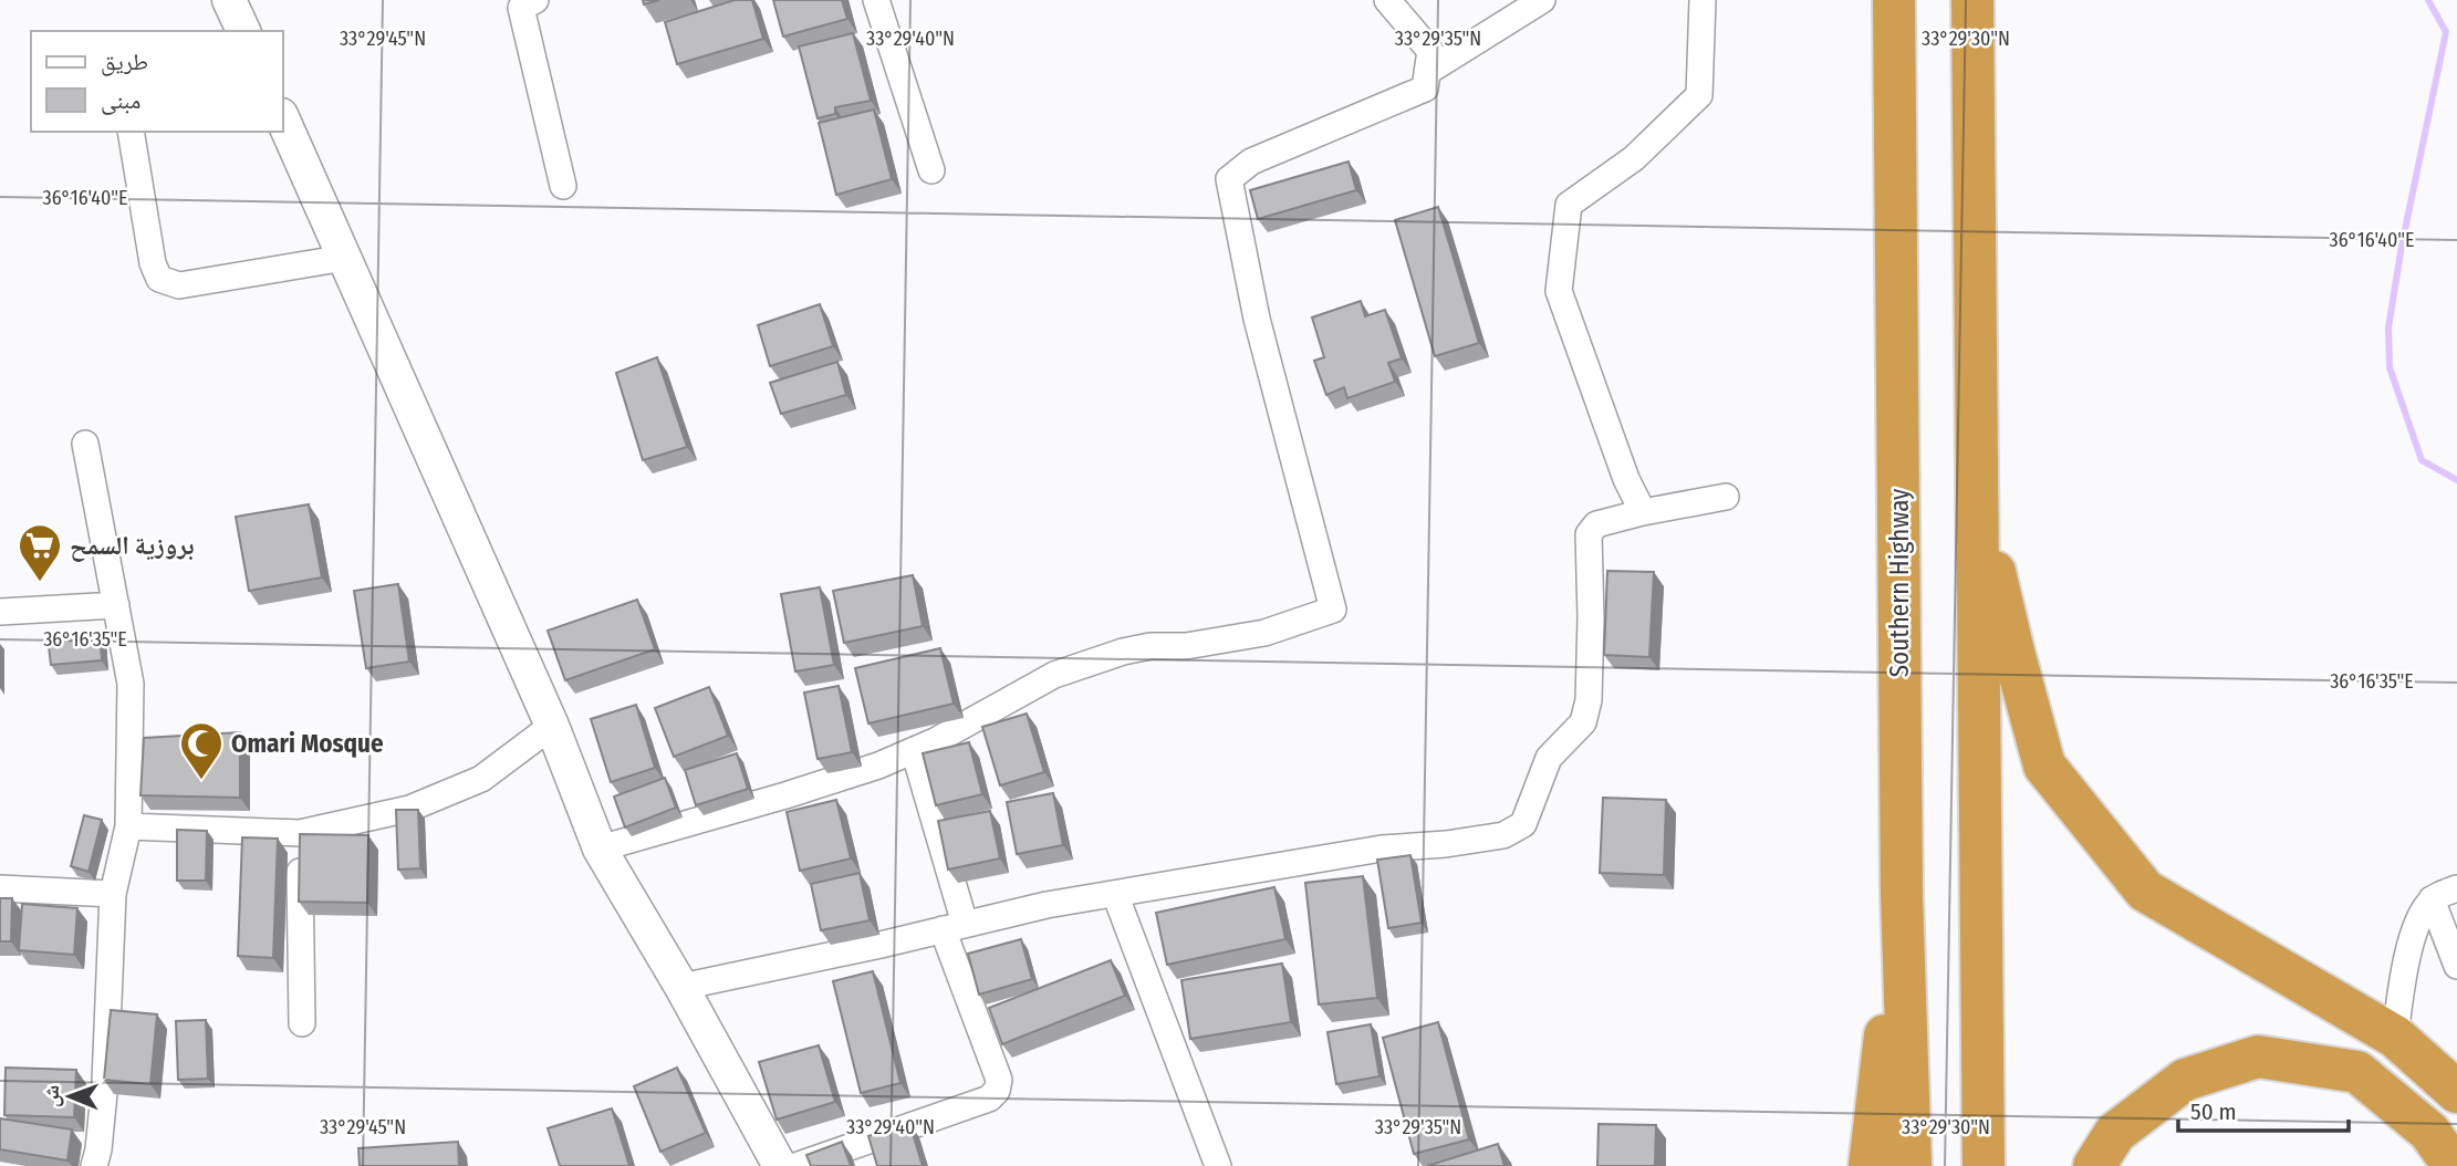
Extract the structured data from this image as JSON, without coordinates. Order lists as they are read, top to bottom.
{
  "streets": {
    "highway": ["Southern Highway"]
  },
  "places": {
    "supermarket": ["بروزية السمح"],
    "mosque": ["Omari Mosque"]
  },
  "legend": ["طريق", "مبنى"],
  "scale_bar": "50 m",
  "north": "left",
  "coordinates": [
    "33°29'45\"N",
    "33°29'40\"N",
    "33°29'35\"N",
    "33°29'30\"N",
    "36°16'40\"E",
    "36°16'35\"E"
  ]
}
